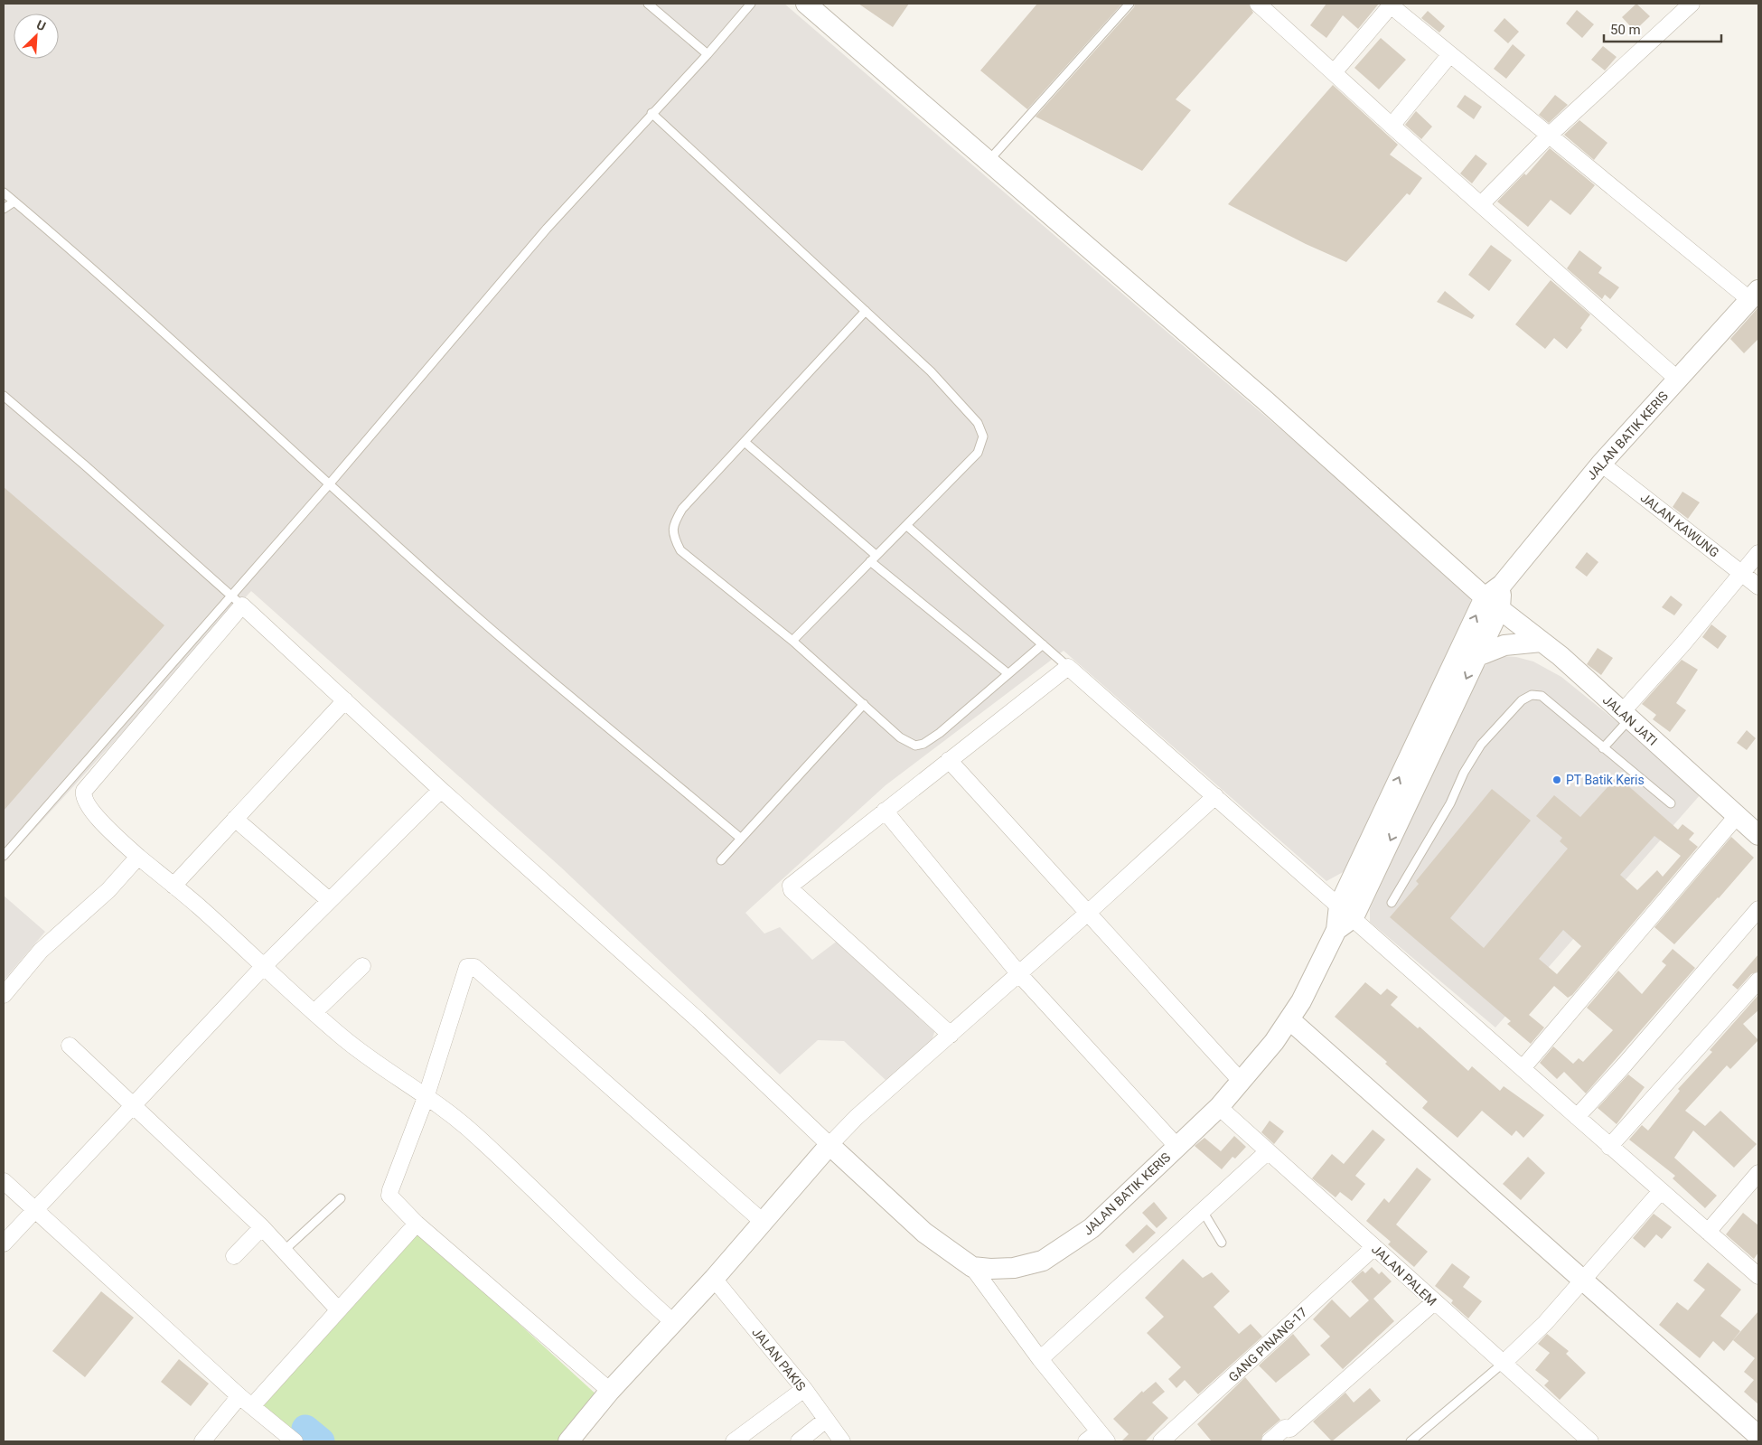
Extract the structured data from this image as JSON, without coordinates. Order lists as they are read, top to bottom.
{
  "streets": {
    "street": [
      "JALAN BATIK KERIS",
      "JALAN KAWUNG",
      "JALAN JATI",
      "JALAN PALEM",
      "GANG PINANG-17",
      "JALAN PAKIS"
    ]
  },
  "crossings": [
    ["JALAN BATIK KERIS", "JALAN KAWUNG"],
    ["JALAN BATIK KERIS", "JALAN JATI"],
    ["JALAN BATIK KERIS", "JALAN PALEM"],
    ["JALAN PALEM", "GANG PINANG-17"]
  ],
  "places": ["PT Batik Keris"],
  "scale_bar": "50 m",
  "north": "top right"
}
